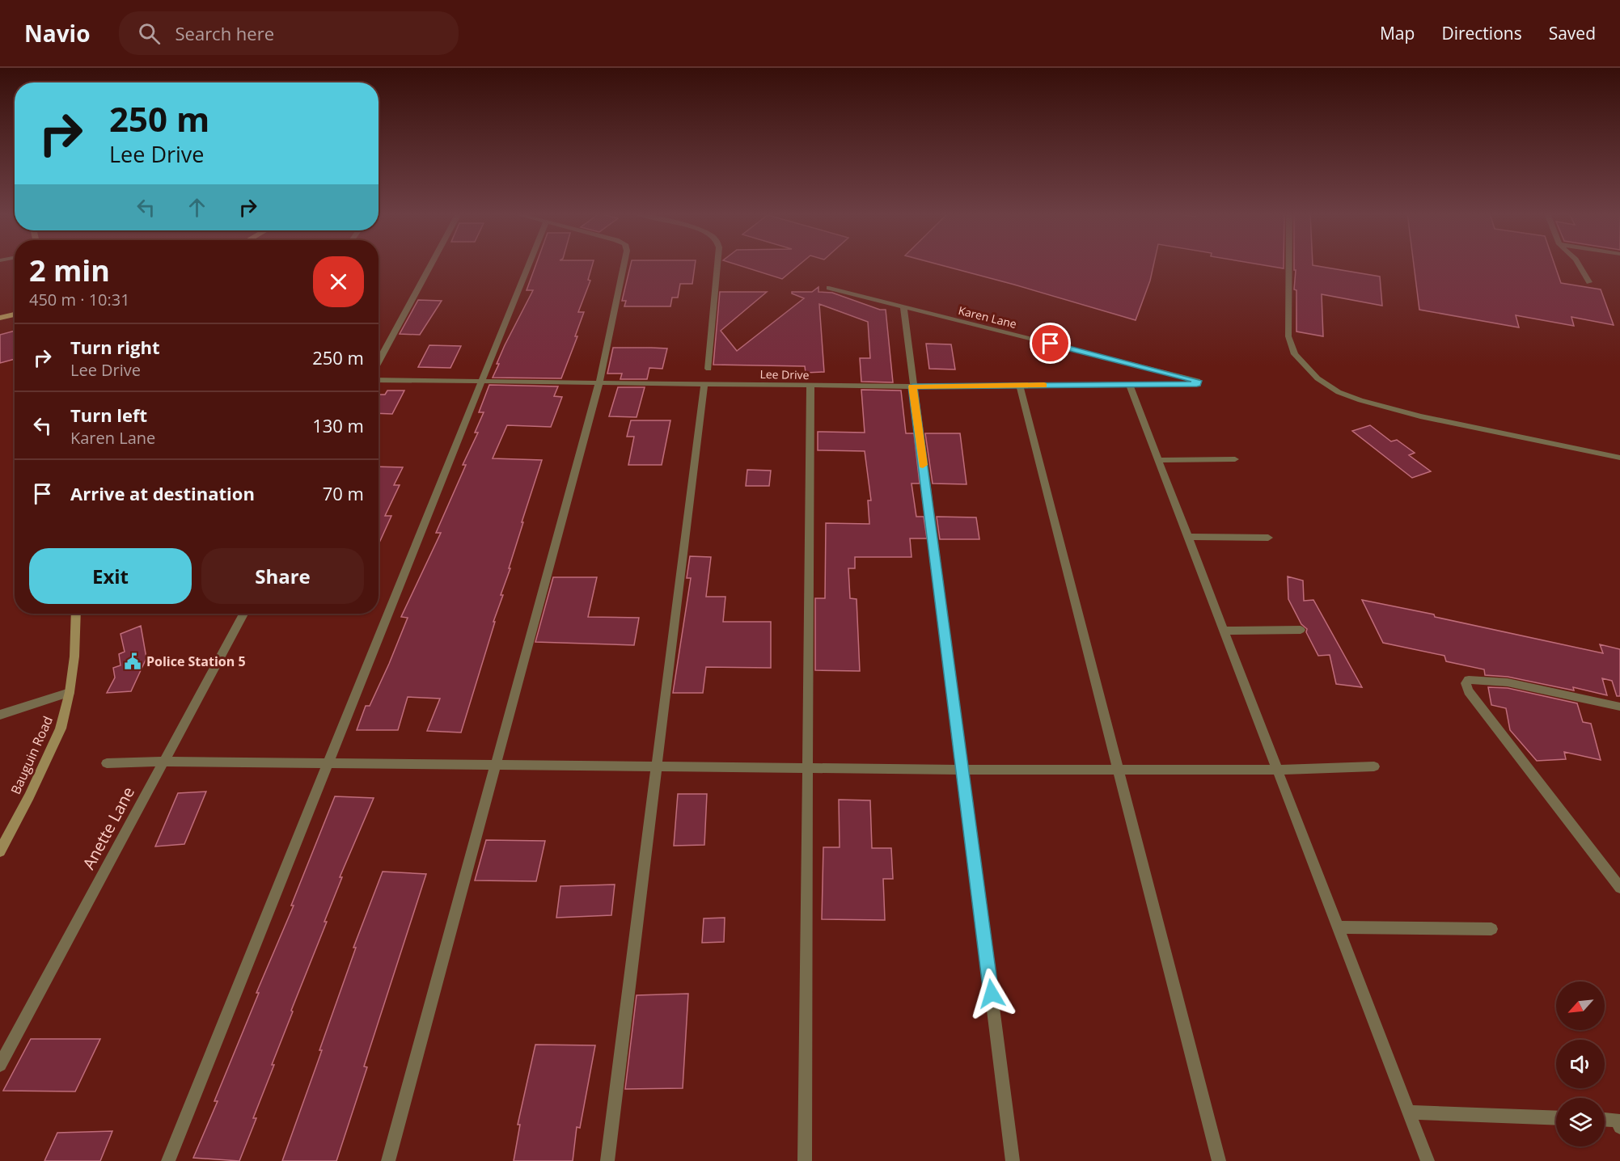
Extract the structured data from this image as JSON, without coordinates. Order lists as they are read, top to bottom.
{
  "streets": {
    "street": [
      "Karen Lane",
      "Lee Drive",
      "Bauguin Road",
      "Anette Lane"
    ]
  },
  "crossings": [
    ["Karen Lane", "Lee Drive"]
  ],
  "places": {
    "public building": ["Police Station 5"]
  },
  "north": "bottom left",
  "page": {
    "header": "Navio",
    "search": "Search here",
    "nav": ["Map", "Directions", "Saved"],
    "turn": ["250 m", "Lee Drive"],
    "heading": ["2 min", "450 m · 10:31"],
    "list": [
      {
        "name": "Turn right",
        "note": "Lee Drive",
        "value": "250 m"
      },
      {
        "name": "Turn left",
        "note": "Karen Lane",
        "value": "130 m"
      },
      {
        "name": "Arrive at destination",
        "value": "70 m"
      }
    ],
    "buttons": ["Exit", "Share"]
  }
}
